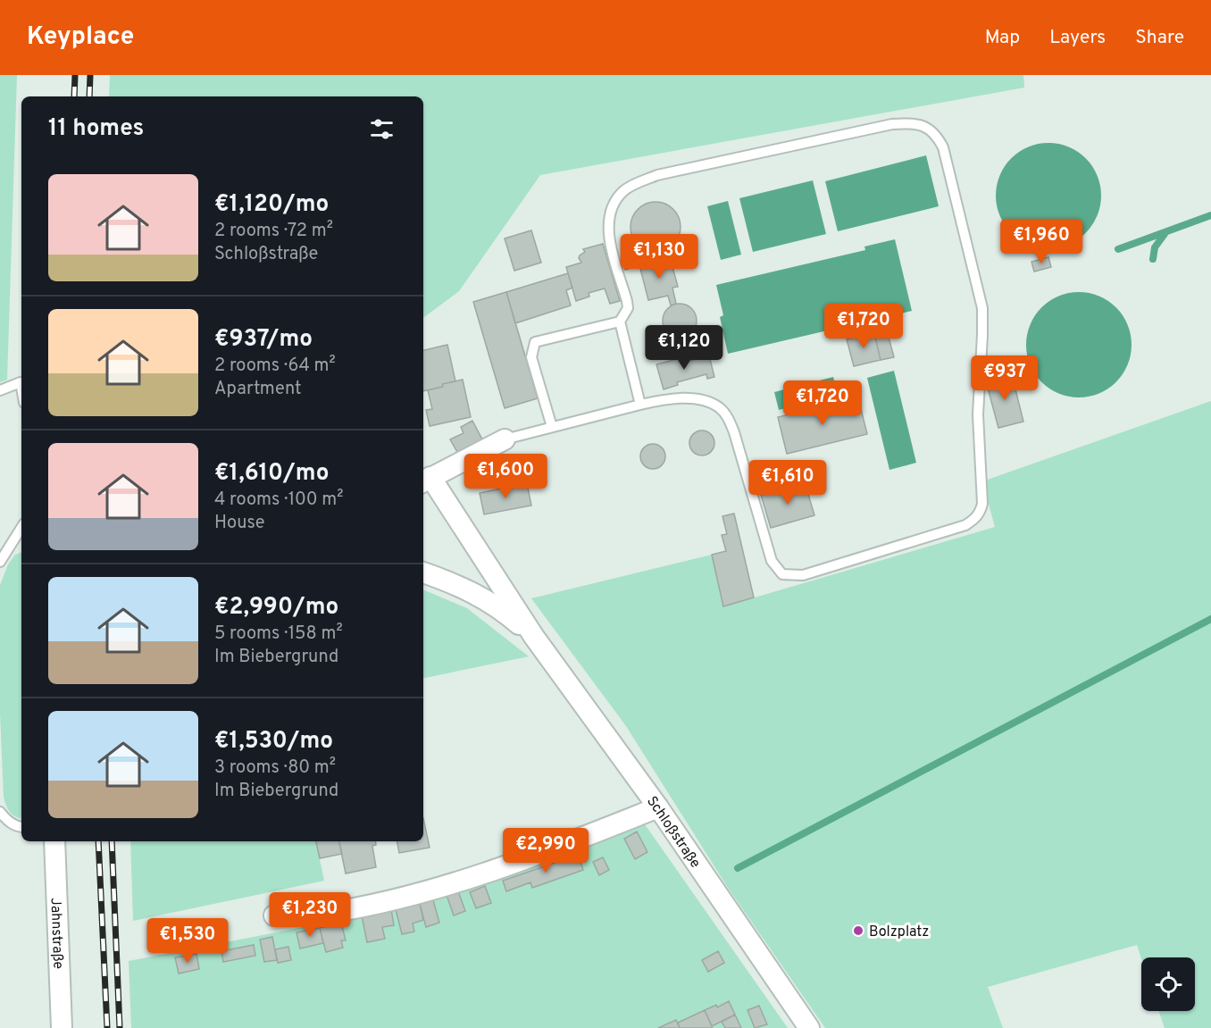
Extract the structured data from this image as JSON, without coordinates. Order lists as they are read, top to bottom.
{
  "streets": {
    "street": ["Schloßstraße", "Jahnstraße"]
  },
  "places": ["Bolzplatz"],
  "page": {
    "header": "Keyplace",
    "nav": ["Map", "Layers", "Share"],
    "heading": "11 homes",
    "list": [
      {
        "name": "€1,120/mo",
        "note": "2 rooms · 72 m² · Schloßstraße"
      },
      {
        "name": "€937/mo",
        "note": "2 rooms · 64 m² · Apartment"
      },
      {
        "name": "€1,610/mo",
        "note": "4 rooms · 100 m² · House"
      },
      {
        "name": "€2,990/mo",
        "note": "5 rooms · 158 m² · Im Biebergrund"
      },
      {
        "name": "€1,530/mo",
        "note": "3 rooms · 80 m² · Im Biebergrund"
      }
    ],
    "price": [
      "€1,960",
      "€1,130",
      "€1,720",
      "€1,120",
      "€937",
      "€1,720",
      "€1,600",
      "€1,610",
      "€2,990",
      "€1,230",
      "€1,530"
    ]
  }
}
